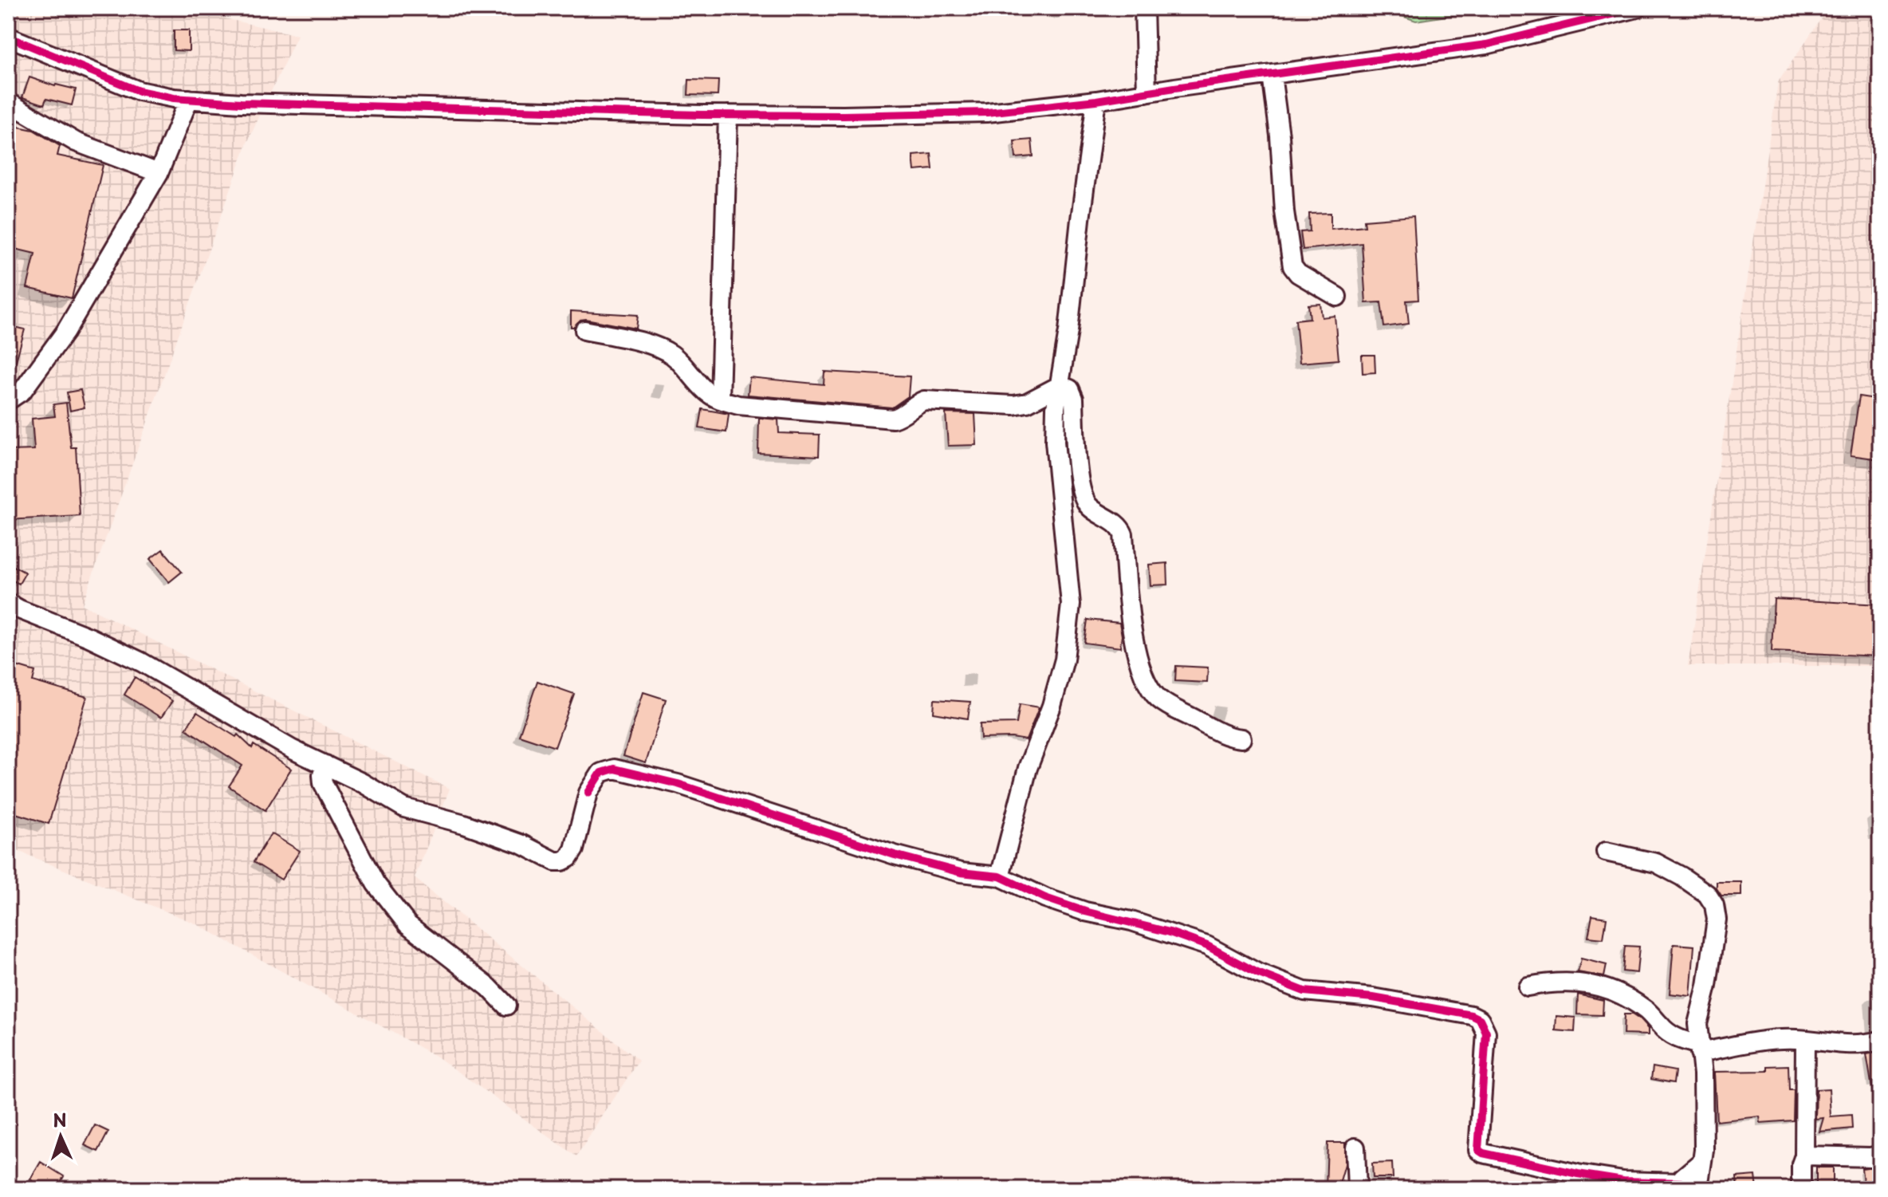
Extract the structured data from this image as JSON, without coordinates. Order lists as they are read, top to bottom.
{
  "north": "top"
}
